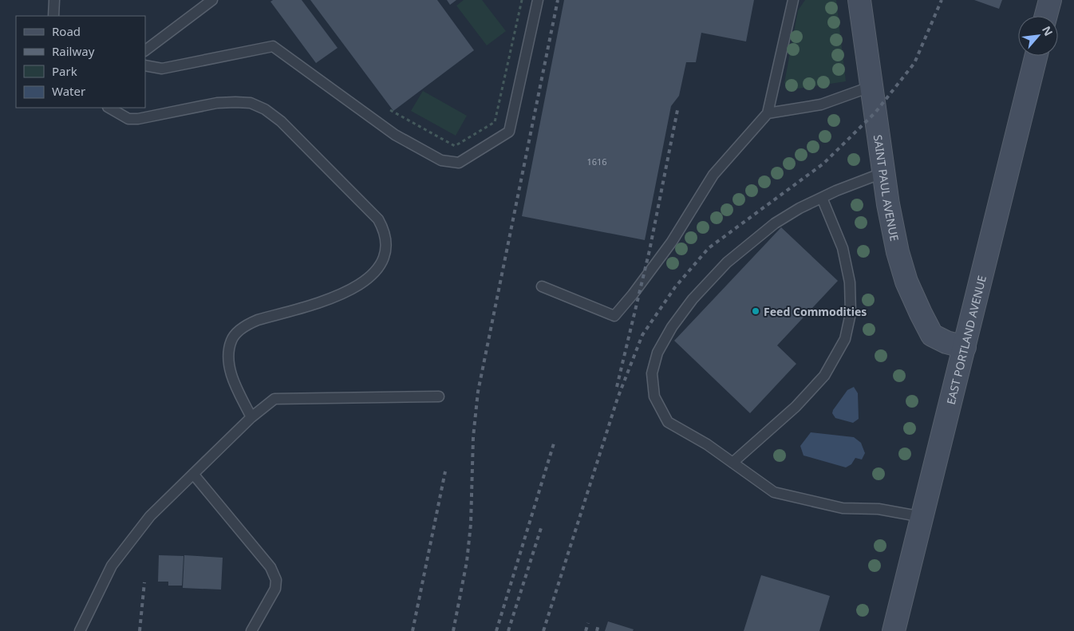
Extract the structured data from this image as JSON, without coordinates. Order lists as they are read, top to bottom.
{
  "streets": {
    "street": ["SAINT PAUL AVENUE", "EAST PORTLAND AVENUE"]
  },
  "crossings": [
    ["SAINT PAUL AVENUE", "EAST PORTLAND AVENUE"]
  ],
  "places": ["Feed Commodities"],
  "house_numbers": ["1616"],
  "legend": [
    "Road",
    "Railway",
    "Park",
    "Water"
  ],
  "north": "top right"
}
